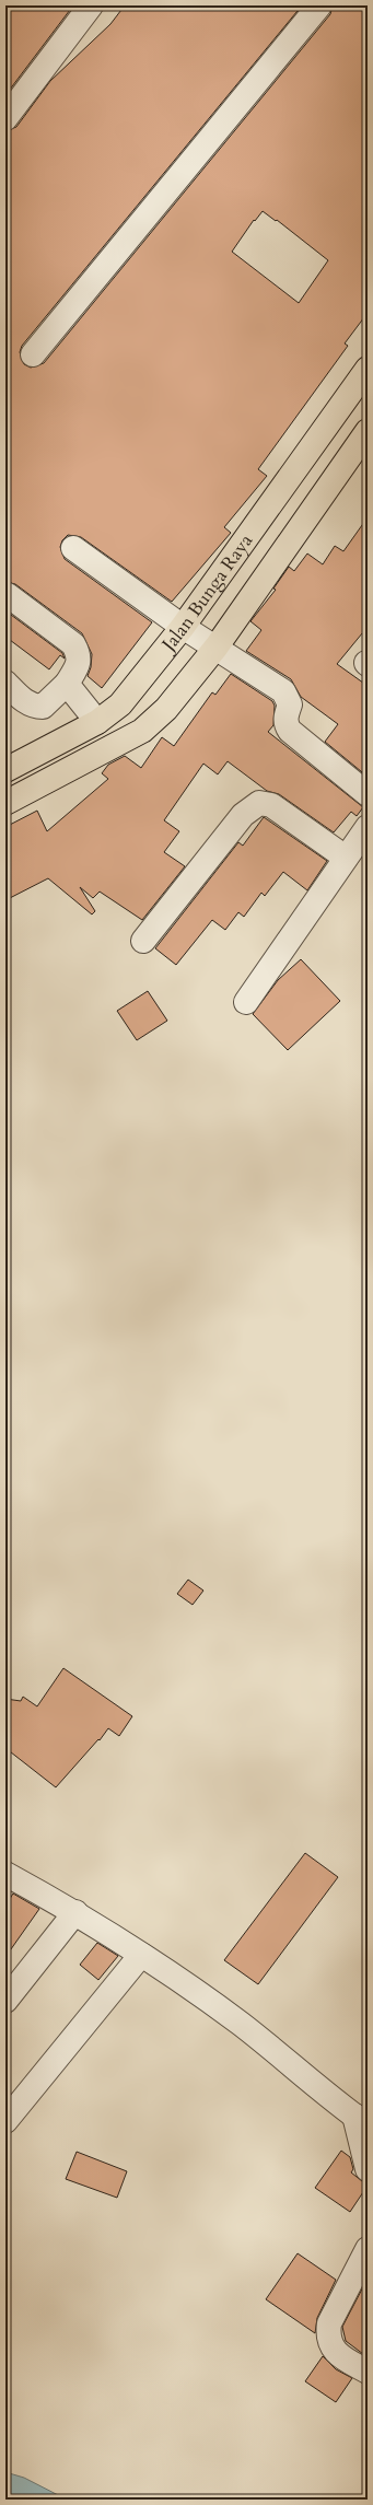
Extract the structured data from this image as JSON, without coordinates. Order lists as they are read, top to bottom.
{
  "streets": {
    "main road": ["Jalan Bunga Raya"]
  }
}
